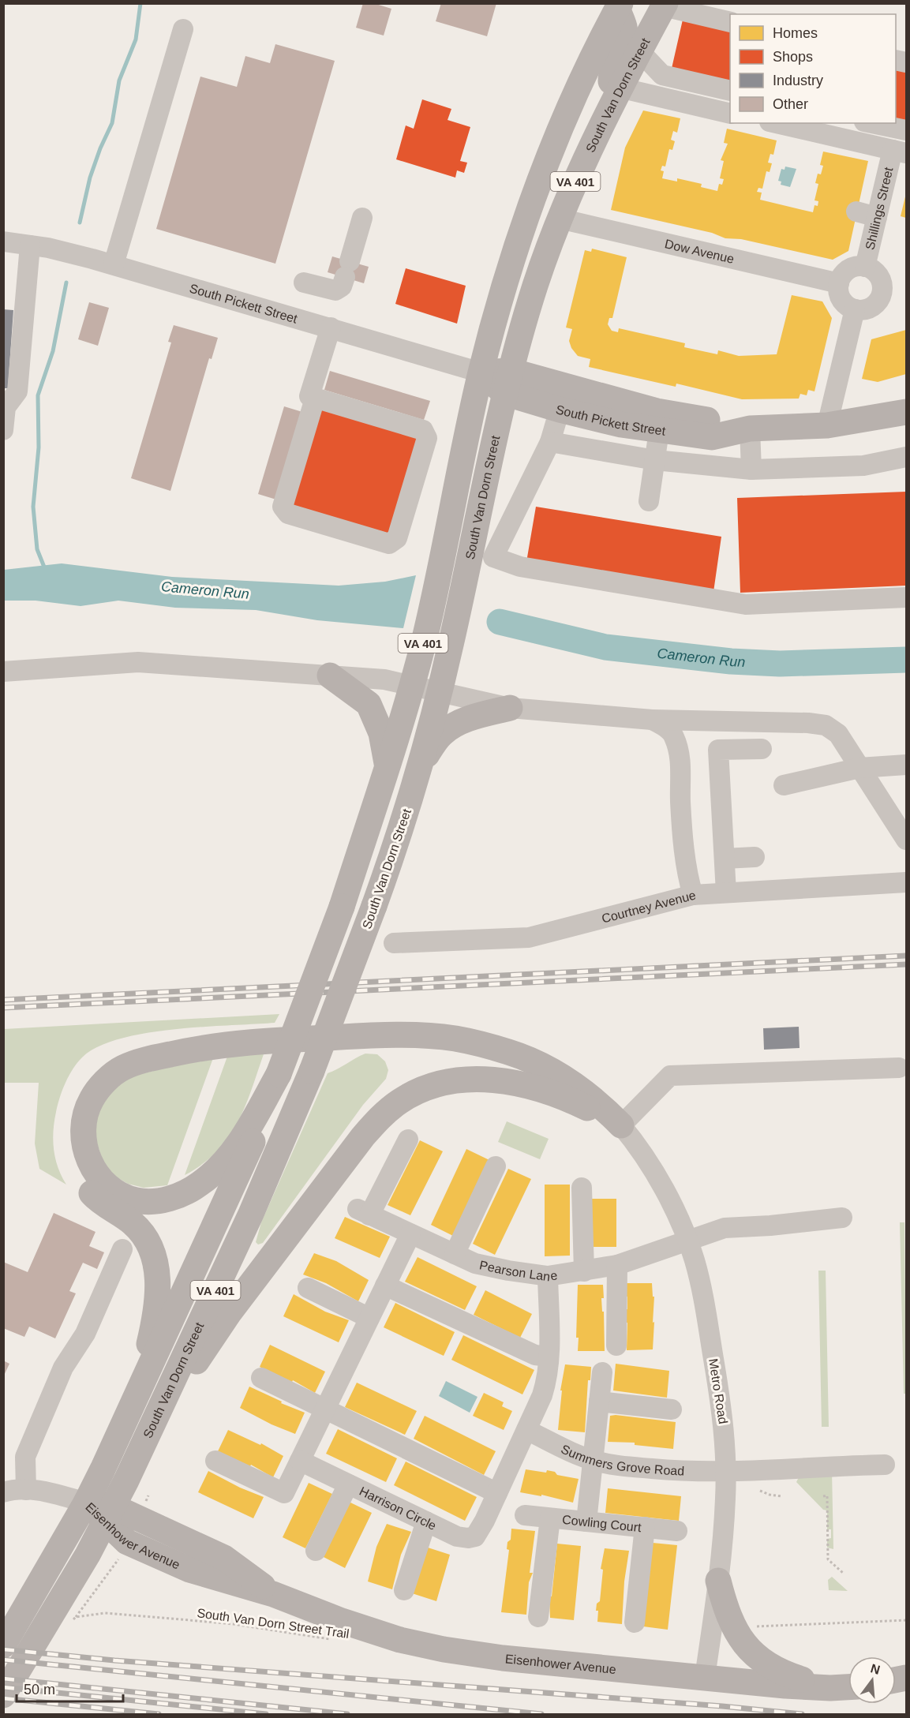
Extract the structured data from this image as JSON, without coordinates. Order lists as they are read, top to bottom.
{
  "streets": {
    "main road": [
      "South Van Dorn Street",
      "VA 401",
      "South Pickett Street",
      "Eisenhower Avenue"
    ],
    "street": [
      "Shillings Street",
      "Dow Avenue",
      "Courtney Avenue",
      "Pearson Lane",
      "Metro Road",
      "Summers Grove Road",
      "Harrison Circle",
      "Cowling Court"
    ],
    "path": ["South Van Dorn Street Trail"]
  },
  "crossings": [
    ["South Van Dorn Street", "Dow Avenue"],
    ["South Van Dorn Street", "South Pickett Street"],
    ["South Van Dorn Street", "Eisenhower Avenue"],
    ["Shillings Street", "Dow Avenue"],
    ["Pearson Lane", "Metro Road"],
    ["Pearson Lane", "Harrison Circle"],
    ["Metro Road", "Summers Grove Road"],
    ["Metro Road", "Eisenhower Avenue"],
    ["Summers Grove Road", "Harrison Circle"]
  ],
  "water": ["Cameron Run"],
  "legend": [
    "Homes",
    "Shops",
    "Industry",
    "Other"
  ],
  "scale_bar": "50 m",
  "north": "top"
}
